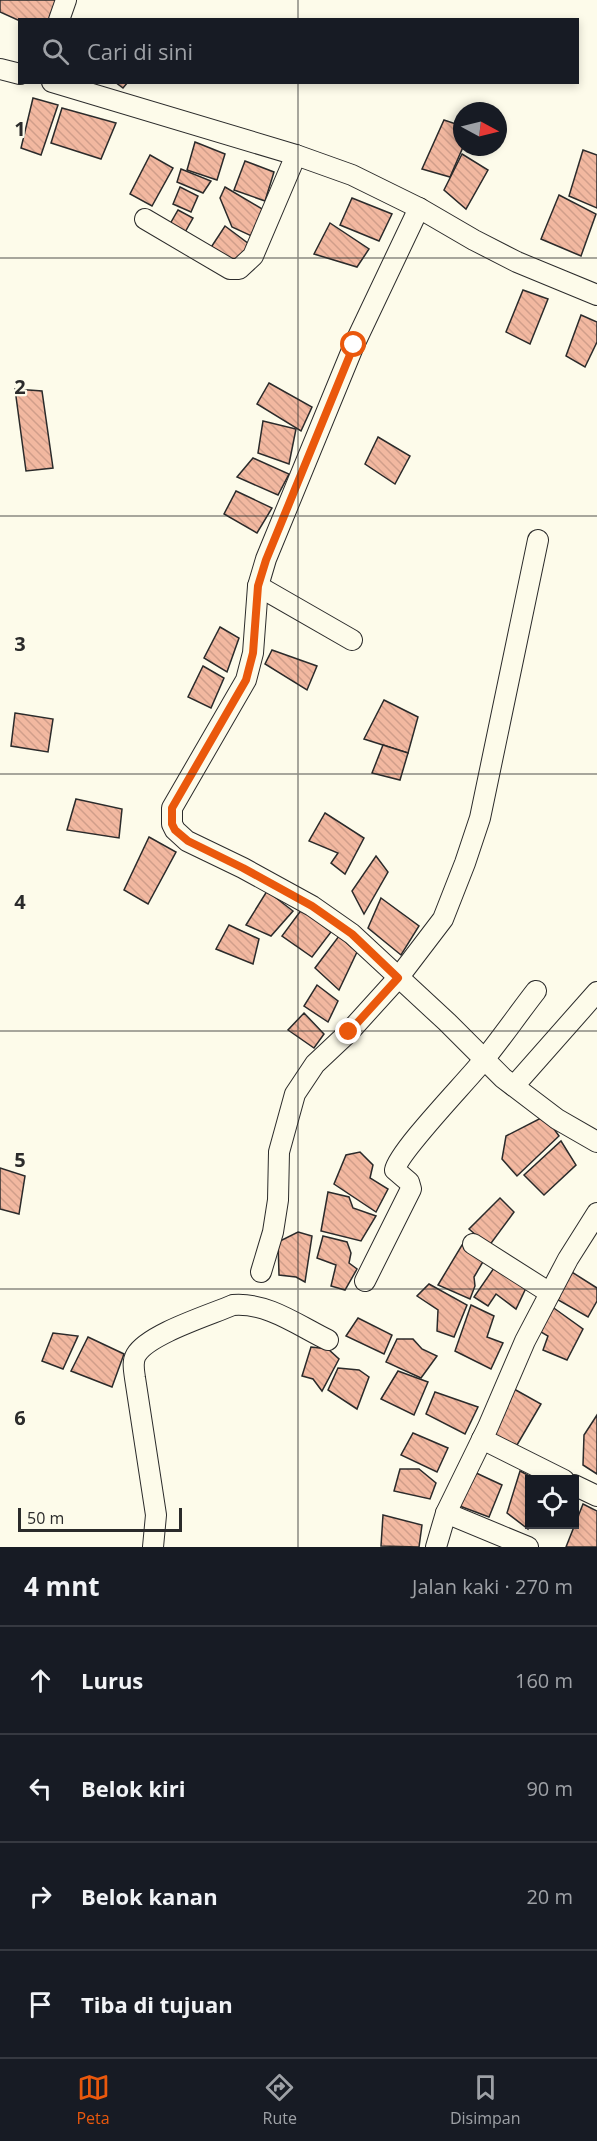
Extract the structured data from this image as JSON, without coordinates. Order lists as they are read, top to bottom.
{
  "scale_bar": "50 m",
  "north": "right",
  "page": {
    "search": "Cari di sini",
    "scale": "50 m",
    "heading": ["4 mnt", "Jalan kaki · 270 m"],
    "list": [
      ["Lurus", "160 m"],
      ["Belok kiri", "90 m"],
      ["Belok kanan", "20 m"],
      "Tiba di tujuan"
    ],
    "nav": ["Peta", "Rute", "Disimpan"]
  },
  "grid": {
    "rows": [
      "1",
      "2",
      "3",
      "4",
      "5",
      "6"
    ]
  }
}
